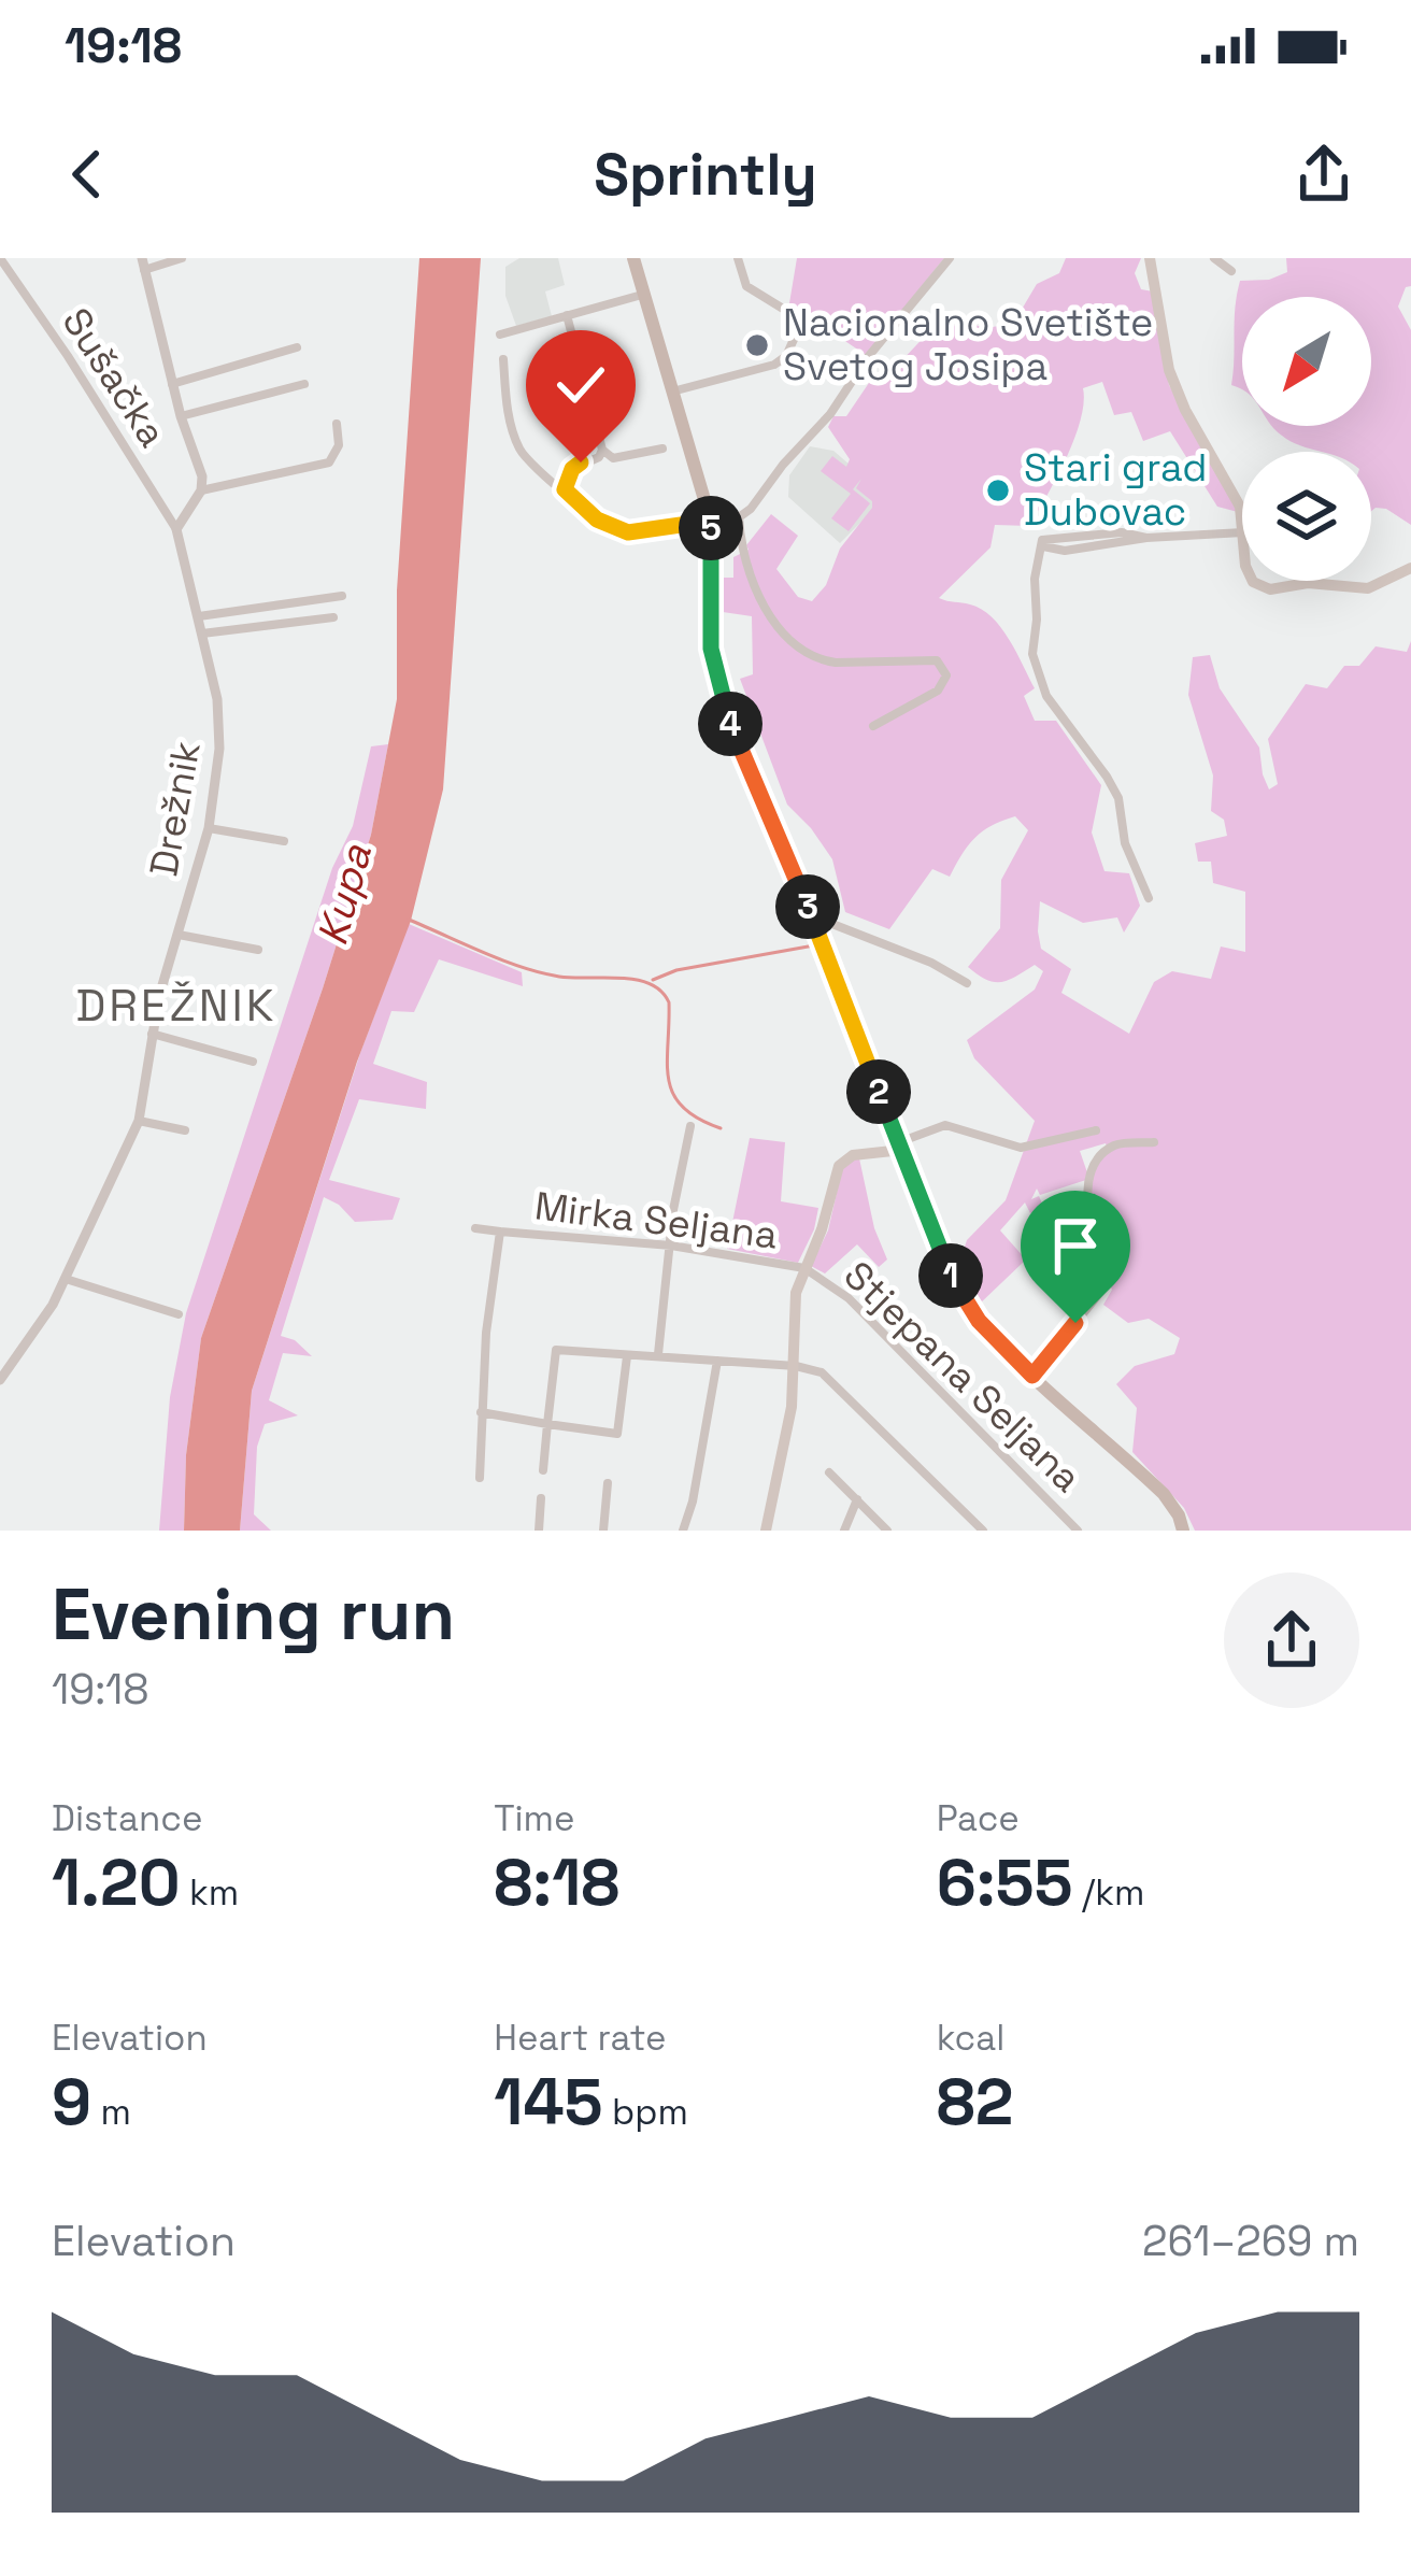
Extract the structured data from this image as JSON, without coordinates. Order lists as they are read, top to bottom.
{
  "streets": {
    "street": [
      "Sušačka",
      "Drežnik",
      "Mirka Seljana",
      "Stjepana Seljana"
    ]
  },
  "crossings": [
    ["Sušačka", "Drežnik"],
    ["Mirka Seljana", "Stjepana Seljana"]
  ],
  "districts": ["DREŽNIK"],
  "water": ["Kupa"],
  "places": ["Nacionalno Svetište Svetog Josipa", "Stari grad Dubovac"],
  "north": "bottom left",
  "page": {
    "status": "19:18",
    "header": "Sprintly",
    "pins": [
      "5",
      "4",
      "3",
      "2",
      "1"
    ],
    "heading": ["Evening run", "19:18"],
    "stats": [
      ["Distance", "1.20 km"],
      ["Time", "8:18"],
      ["Pace", "6:55 /km"],
      ["Elevation", "9 m"],
      ["Heart rate", "145 bpm"],
      ["kcal", "82"]
    ],
    "chart": ["Elevation", "261–269 m"]
  }
}
